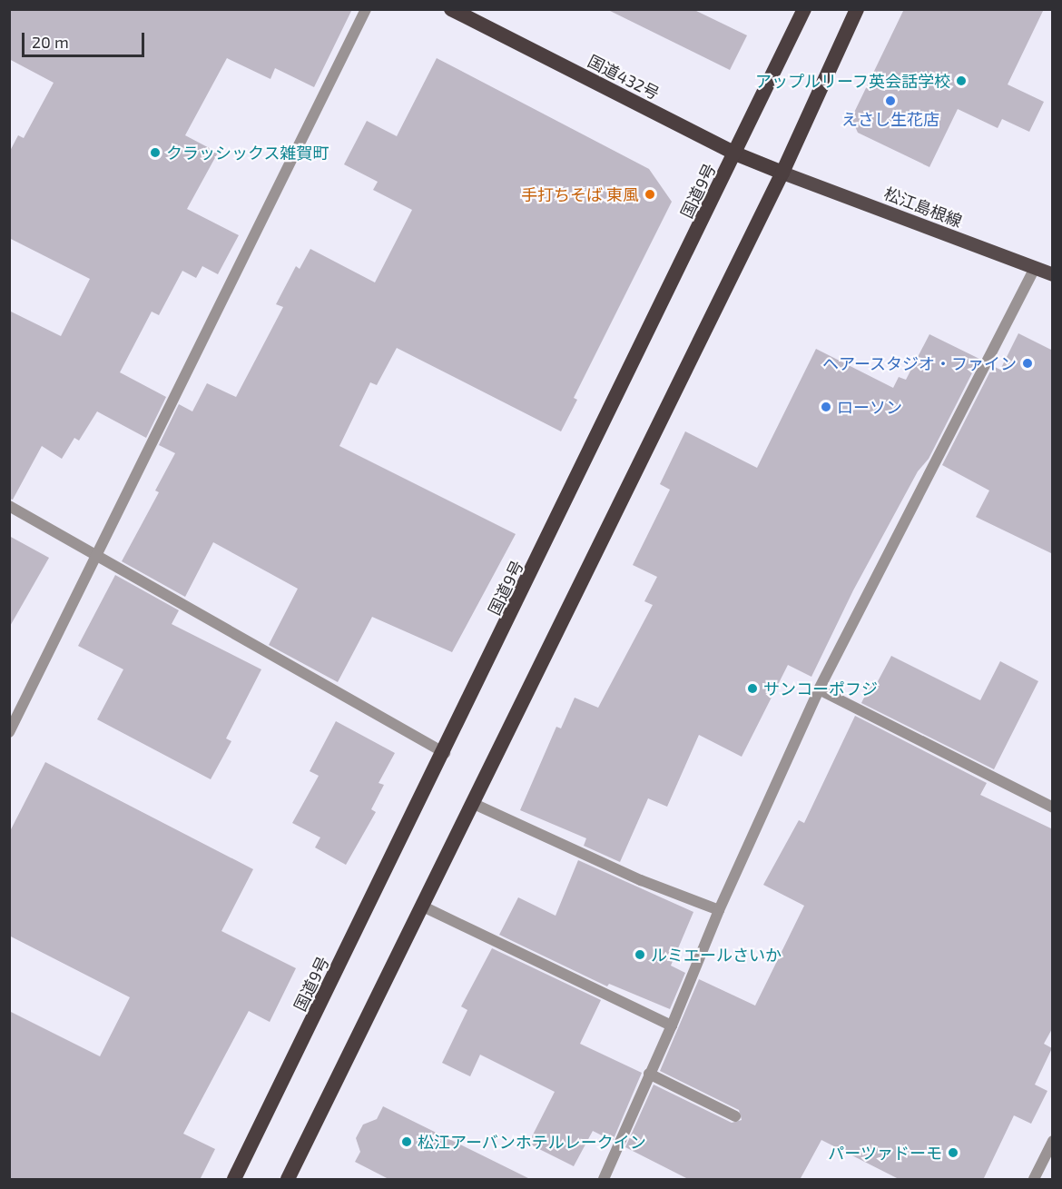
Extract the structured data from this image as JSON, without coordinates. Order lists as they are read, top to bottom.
{
  "streets": {
    "highway": ["国道432号", "国道9号"],
    "main road": ["松江島根線"]
  },
  "crossings": [
    ["国道432号", "国道9号"],
    ["国道432号", "松江島根線"]
  ],
  "places": [
    "アップルリーフ英会話学校",
    "えさし生花店",
    "クラッシックス雑賀町",
    "手打ちそば 東風",
    "ヘアースタジオ・ファイン",
    "ローソン",
    "サンコーポフジ",
    "ルミエールさいか",
    "松江アーバンホテルレークイン",
    "パーツァドーモ"
  ],
  "scale_bar": "20 m"
}
